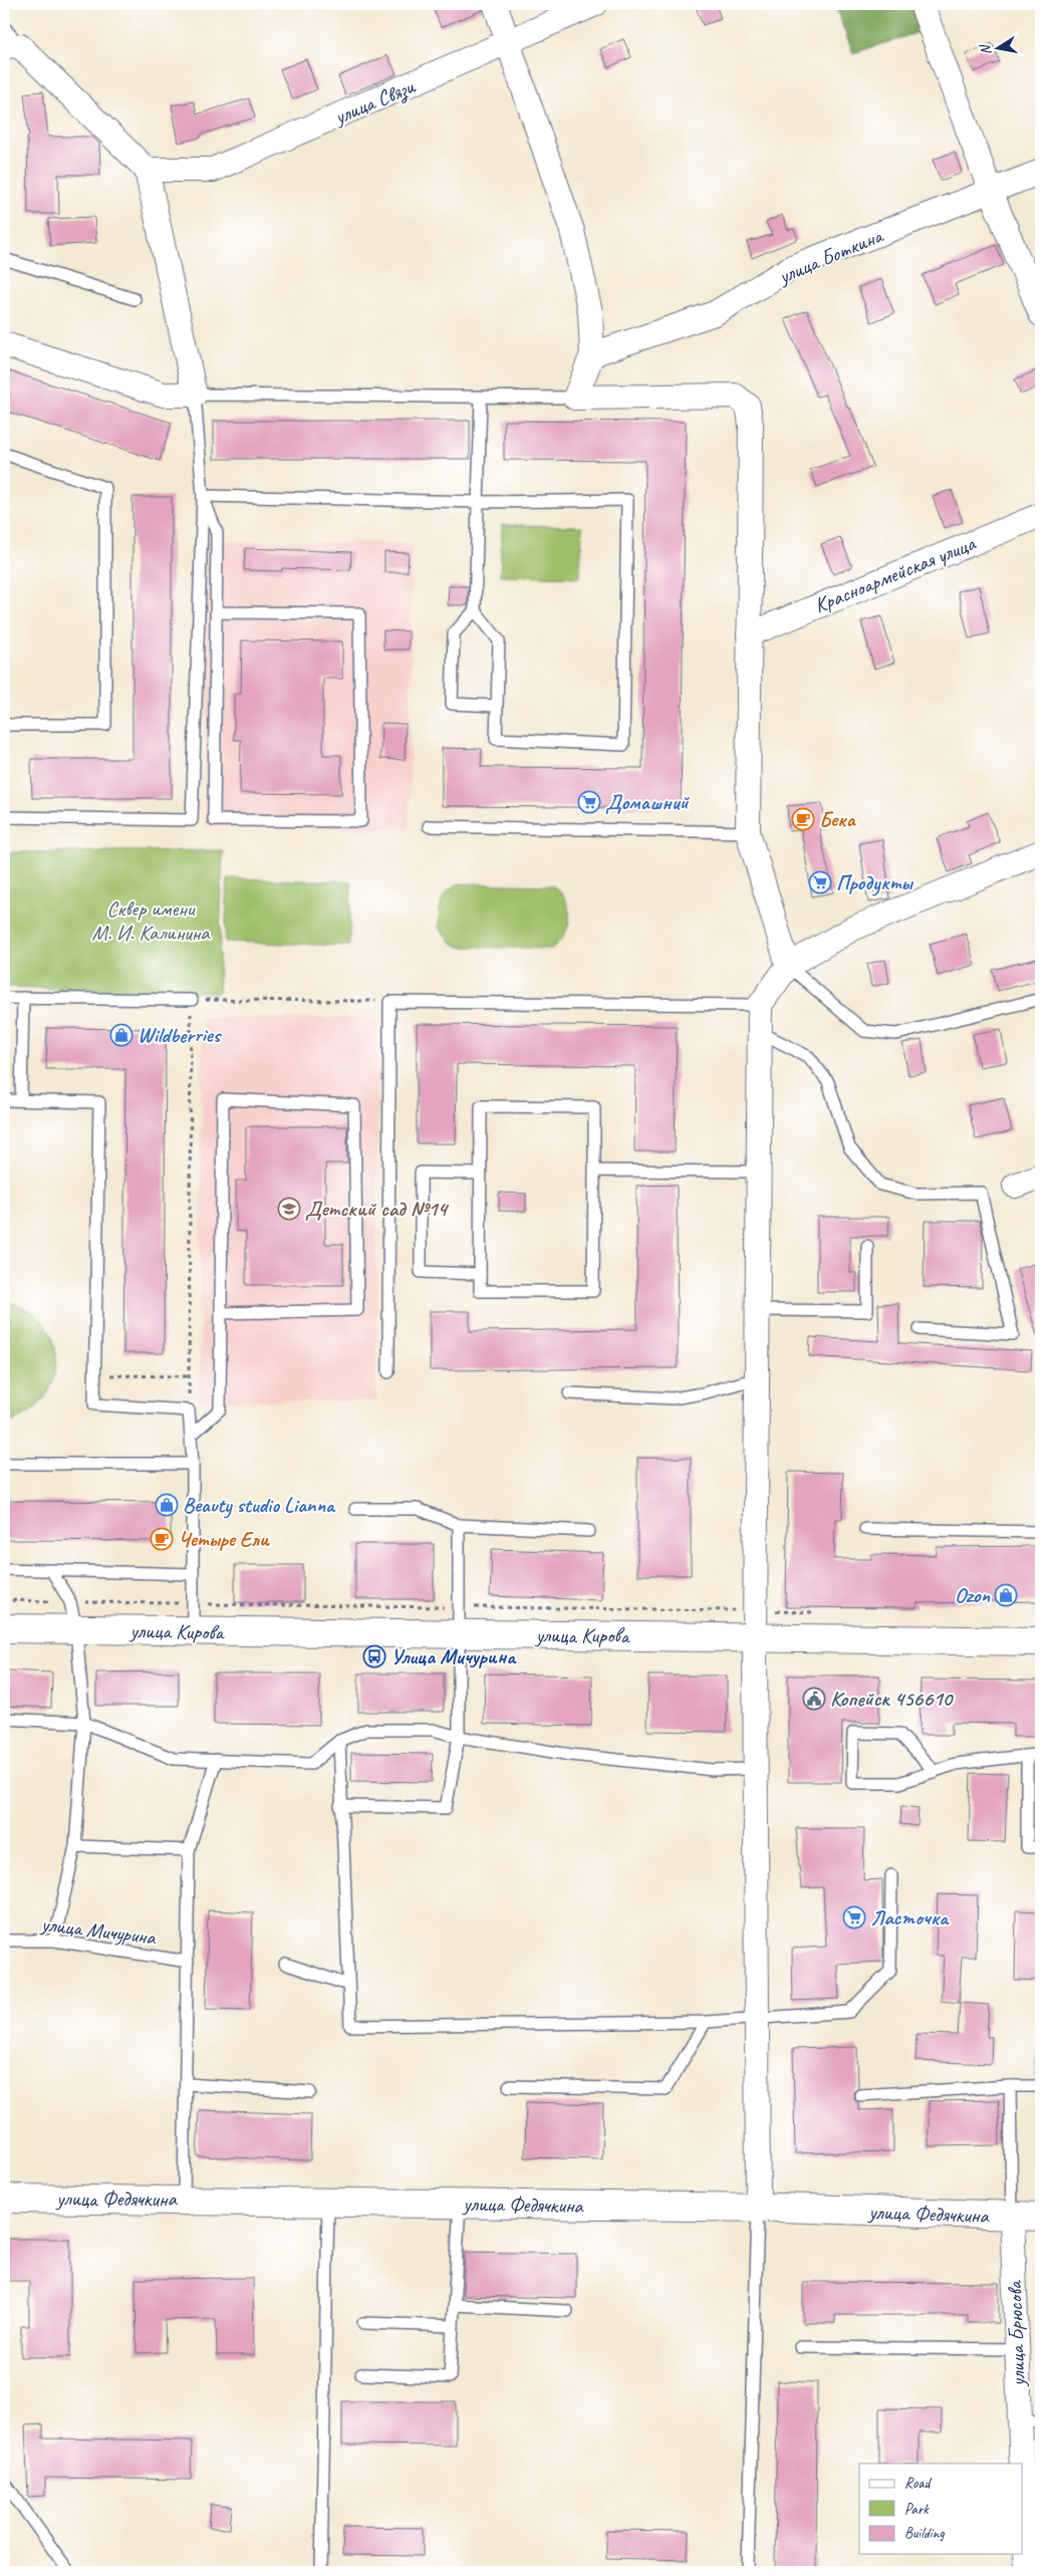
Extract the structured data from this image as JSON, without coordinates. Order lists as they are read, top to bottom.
{
  "streets": {
    "main road": ["улица Кирова", "улица Федячкина"],
    "street": [
      "улица Связи",
      "улица Боткина",
      "Красноармейская улица",
      "улица Брюсова"
    ],
    "lane": ["улица Мичурина"]
  },
  "crossings": [
    ["улица Федячкина", "улица Брюсова"]
  ],
  "parks": ["Сквер имени М. И. Калинина"],
  "places": {
    "supermarket": ["Домашний", "Продукты", "Ласточка"],
    "cafe": ["Бека", "Четыре Ели"],
    "shop": ["Wildberries", "Beauty studio Lianna", "Ozon"],
    "school or university": ["Детский сад №14"],
    "bus stop": ["Улица Мичурина"],
    "public building": ["Копейск 456610"]
  },
  "legend": ["Road", "Park", "Building"],
  "north": "left"
}
